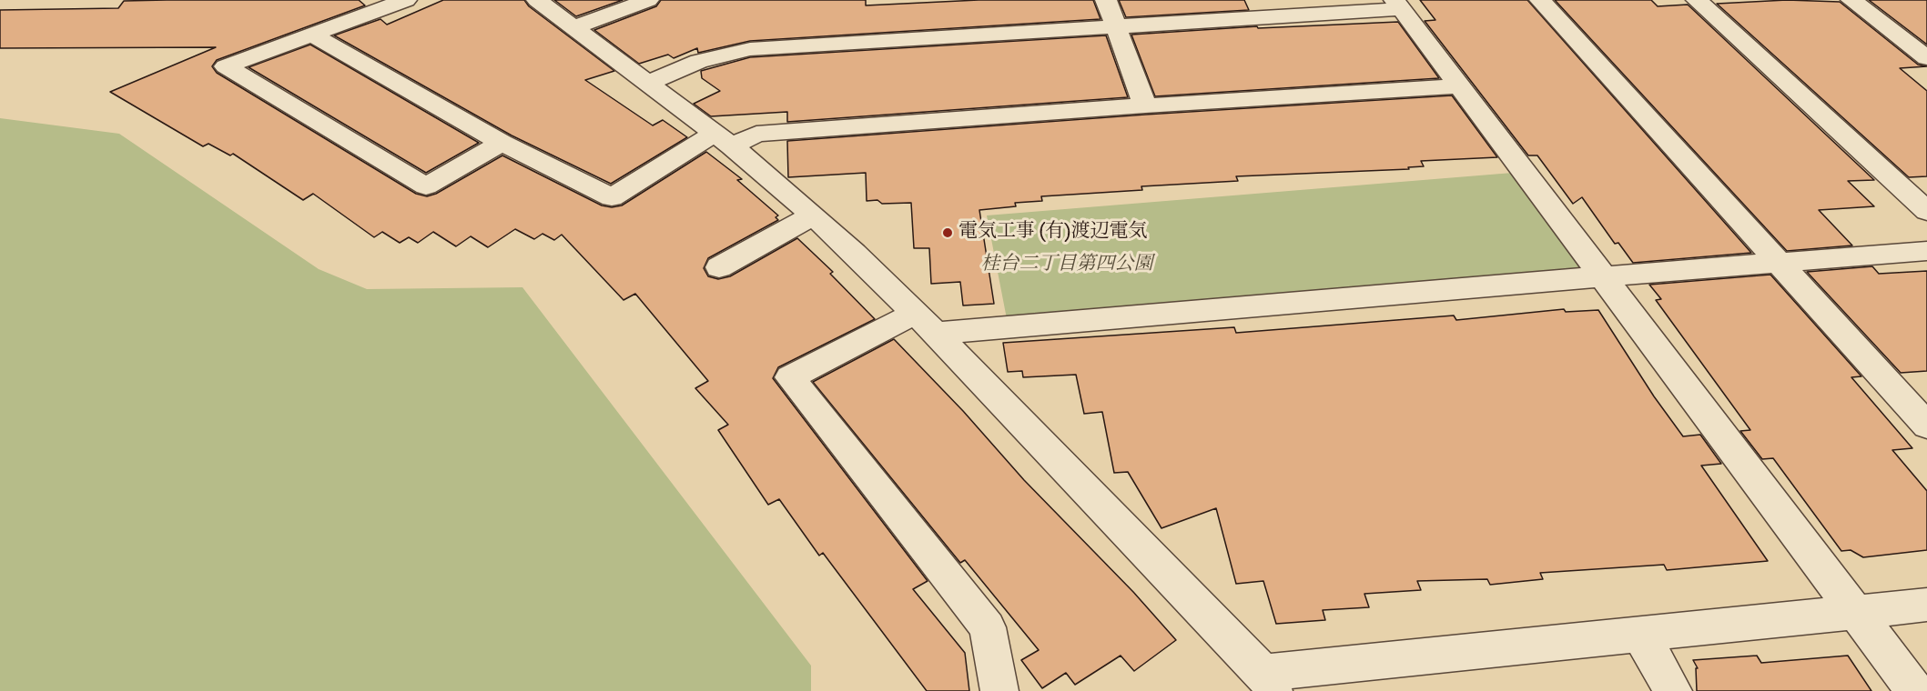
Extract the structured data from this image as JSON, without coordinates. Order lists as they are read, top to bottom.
{
  "parks": ["桂台二丁目第四公園"],
  "places": ["電気工事 (有)渡辺電気"]
}
